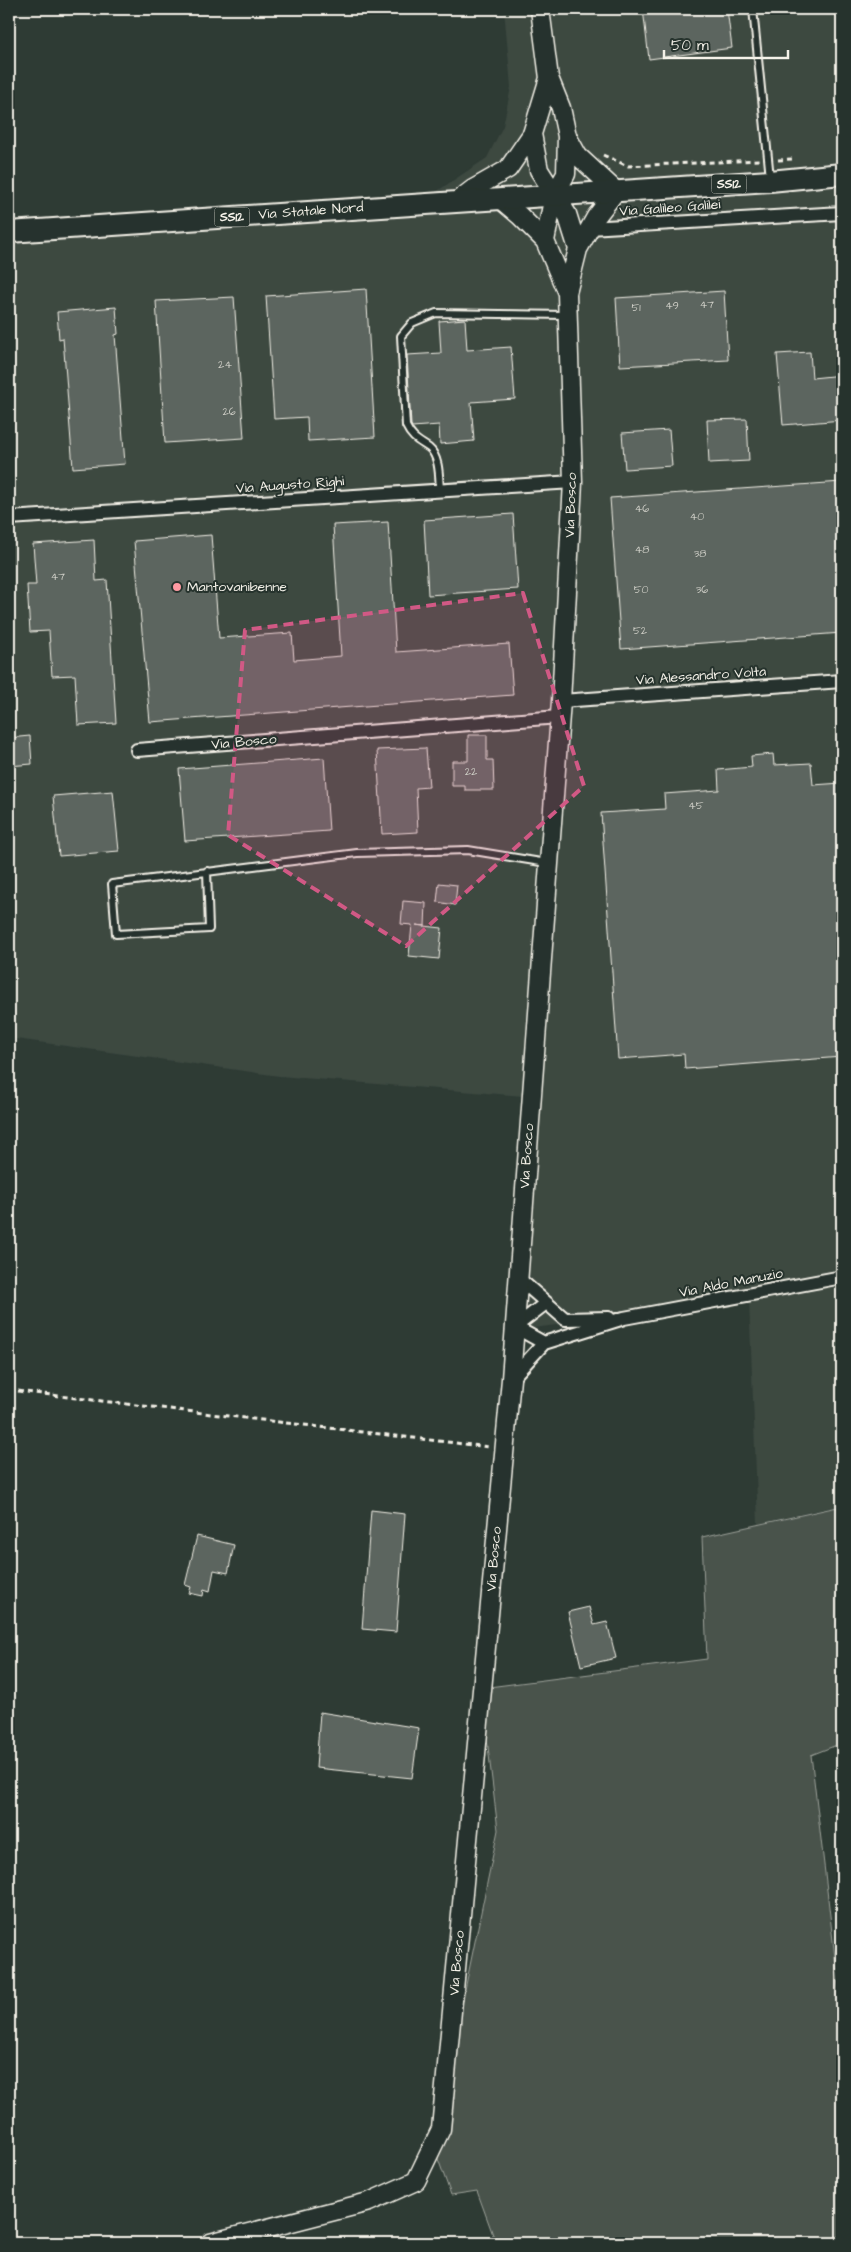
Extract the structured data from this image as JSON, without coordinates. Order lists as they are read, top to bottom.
{
  "streets": {
    "main road": ["SS12", "Via Statale Nord"],
    "street": [
      "Via Galileo Galilei",
      "Via Augusto Righi",
      "Via Bosco",
      "Via Alessandro Volta",
      "Via Aldo Manuzio"
    ]
  },
  "crossings": [
    ["SS12", "Via Statale Nord"],
    ["SS12", "Via Bosco"],
    ["Via Galileo Galilei", "Via Bosco"],
    ["Via Statale Nord", "Via Bosco"],
    ["Via Augusto Righi", "Via Bosco"],
    ["Via Bosco", "Via Alessandro Volta"],
    ["Via Bosco", "Via Aldo Manuzio"]
  ],
  "places": ["Mantovanibenne"],
  "house_numbers": [
    "47",
    "49",
    "51",
    "24",
    "26",
    "46",
    "40",
    "48",
    "38",
    "47",
    "50",
    "36",
    "52",
    "22",
    "45"
  ],
  "scale_bar": "50 m"
}
